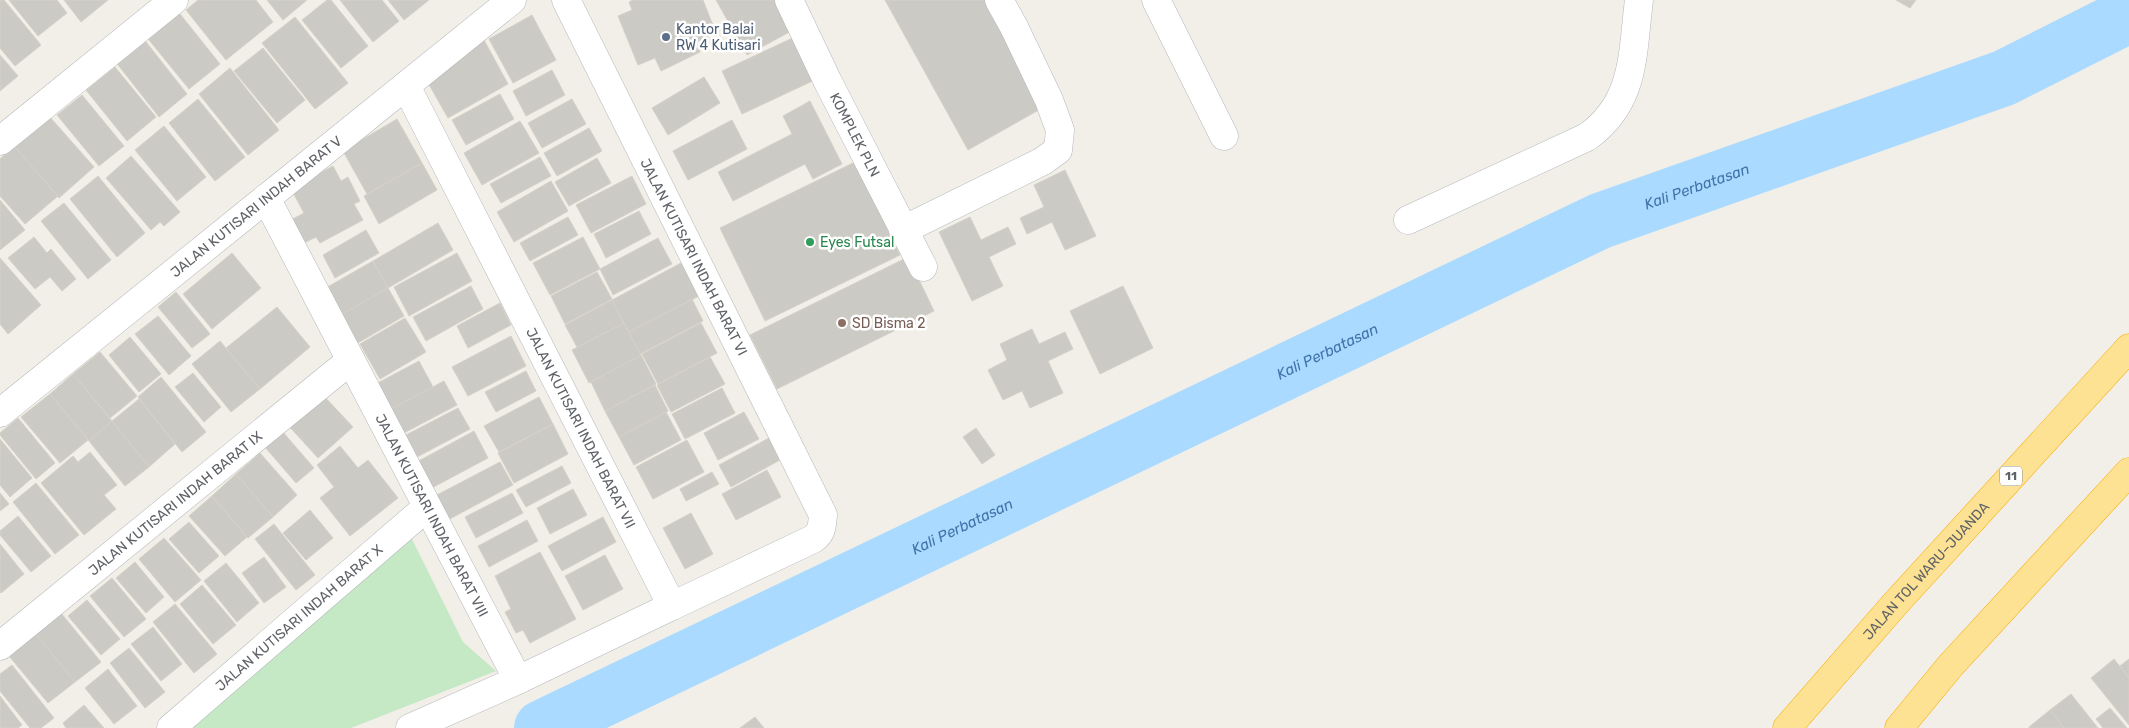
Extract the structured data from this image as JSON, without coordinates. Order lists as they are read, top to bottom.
{
  "streets": {
    "highway": ["11", "JALAN TOL WARU–JUANDA"],
    "street": [
      "KOMPLEK PLN",
      "JALAN KUTISARI INDAH BARAT V",
      "JALAN KUTISARI INDAH BARAT VI",
      "JALAN KUTISARI INDAH BARAT VII",
      "JALAN KUTISARI INDAH BARAT IX",
      "JALAN KUTISARI INDAH BARAT VIII",
      "JALAN KUTISARI INDAH BARAT X"
    ]
  },
  "crossings": [
    ["JALAN KUTISARI INDAH BARAT V", "JALAN KUTISARI INDAH BARAT VII"],
    ["JALAN KUTISARI INDAH BARAT V", "JALAN KUTISARI INDAH BARAT VIII"],
    ["JALAN KUTISARI INDAH BARAT VI", "JALAN KUTISARI INDAH BARAT VII"],
    ["JALAN KUTISARI INDAH BARAT IX", "JALAN KUTISARI INDAH BARAT VIII"],
    ["JALAN KUTISARI INDAH BARAT VIII", "JALAN KUTISARI INDAH BARAT X"]
  ],
  "water": ["Kali Perbatasan"],
  "places": ["Kantor Balai RW 4 Kutisari", "Eyes Futsal", "SD Bisma 2"]
}
